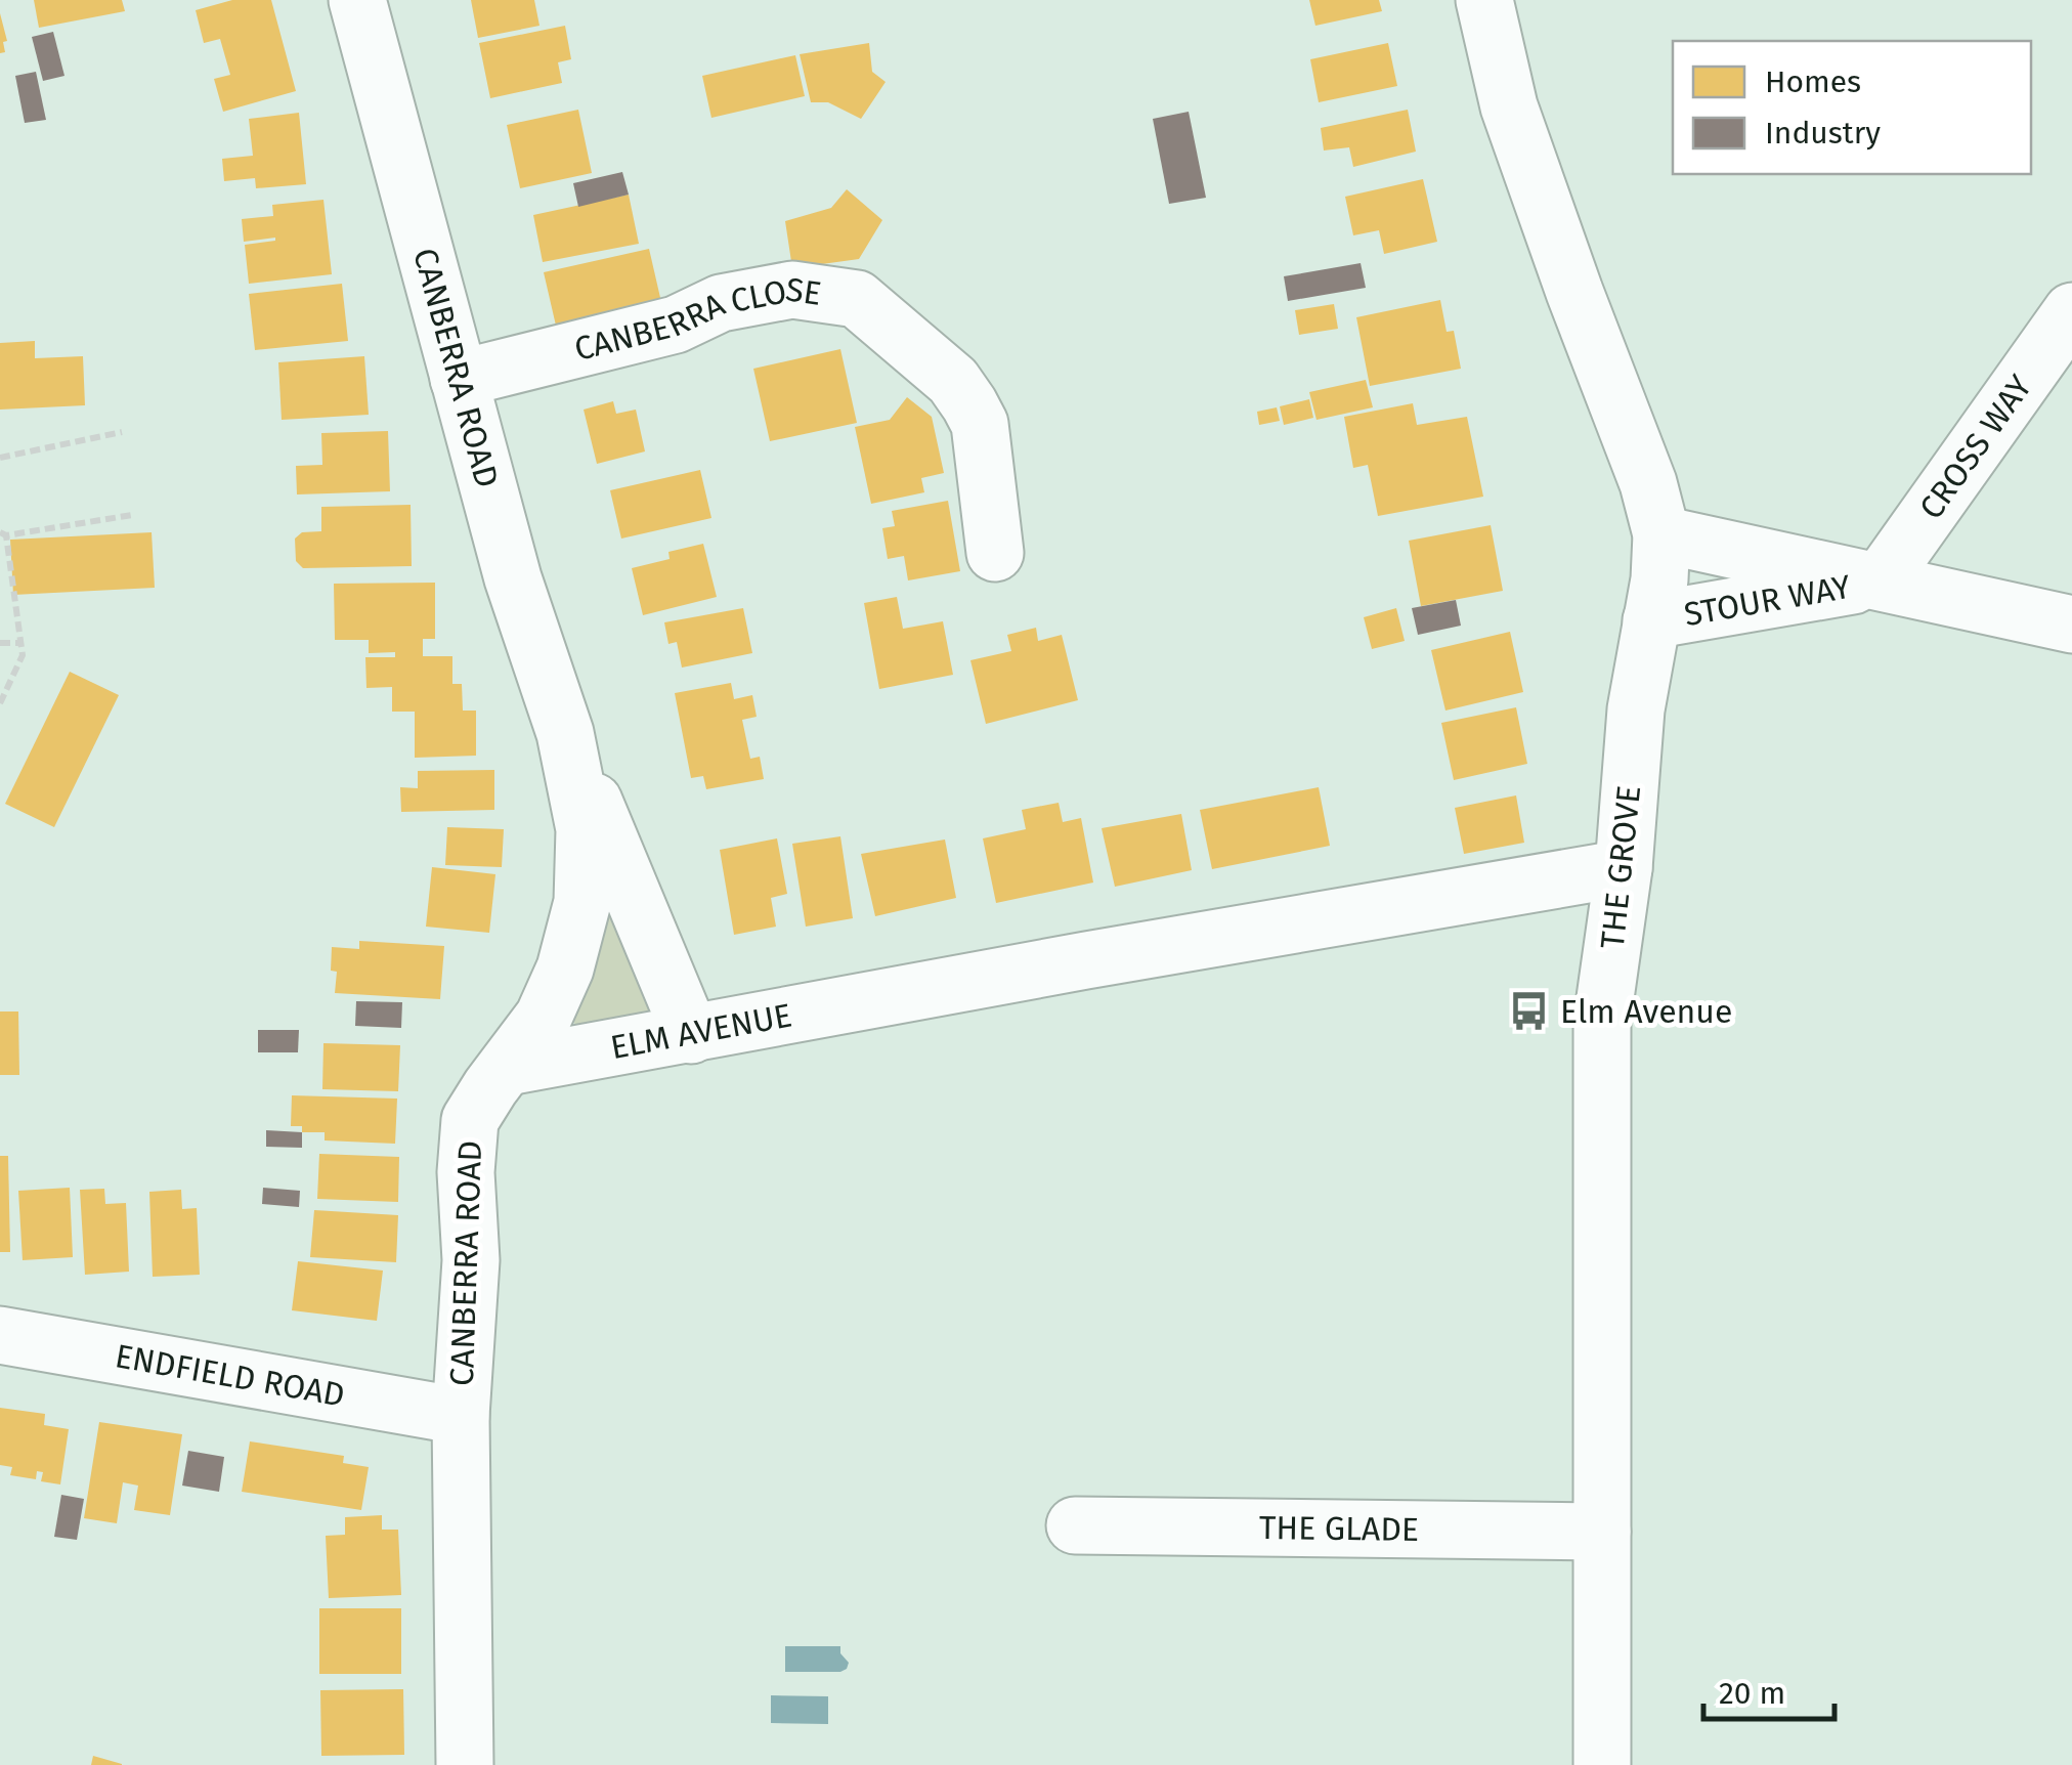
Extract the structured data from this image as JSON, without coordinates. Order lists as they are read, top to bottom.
{
  "streets": {
    "street": [
      "CANBERRA CLOSE",
      "CANBERRA ROAD",
      "CROSS WAY",
      "STOUR WAY",
      "THE GROVE",
      "ELM AVENUE",
      "ENDFIELD ROAD",
      "THE GLADE"
    ]
  },
  "crossings": [
    ["CANBERRA CLOSE", "CANBERRA ROAD"],
    ["CANBERRA ROAD", "ELM AVENUE"],
    ["CANBERRA ROAD", "ENDFIELD ROAD"],
    ["CROSS WAY", "STOUR WAY"],
    ["STOUR WAY", "THE GROVE"],
    ["THE GROVE", "ELM AVENUE"],
    ["THE GROVE", "THE GLADE"]
  ],
  "places": {
    "bus stop": ["Elm Avenue"]
  },
  "legend": ["Homes", "Industry"],
  "scale_bar": "20 m"
}
